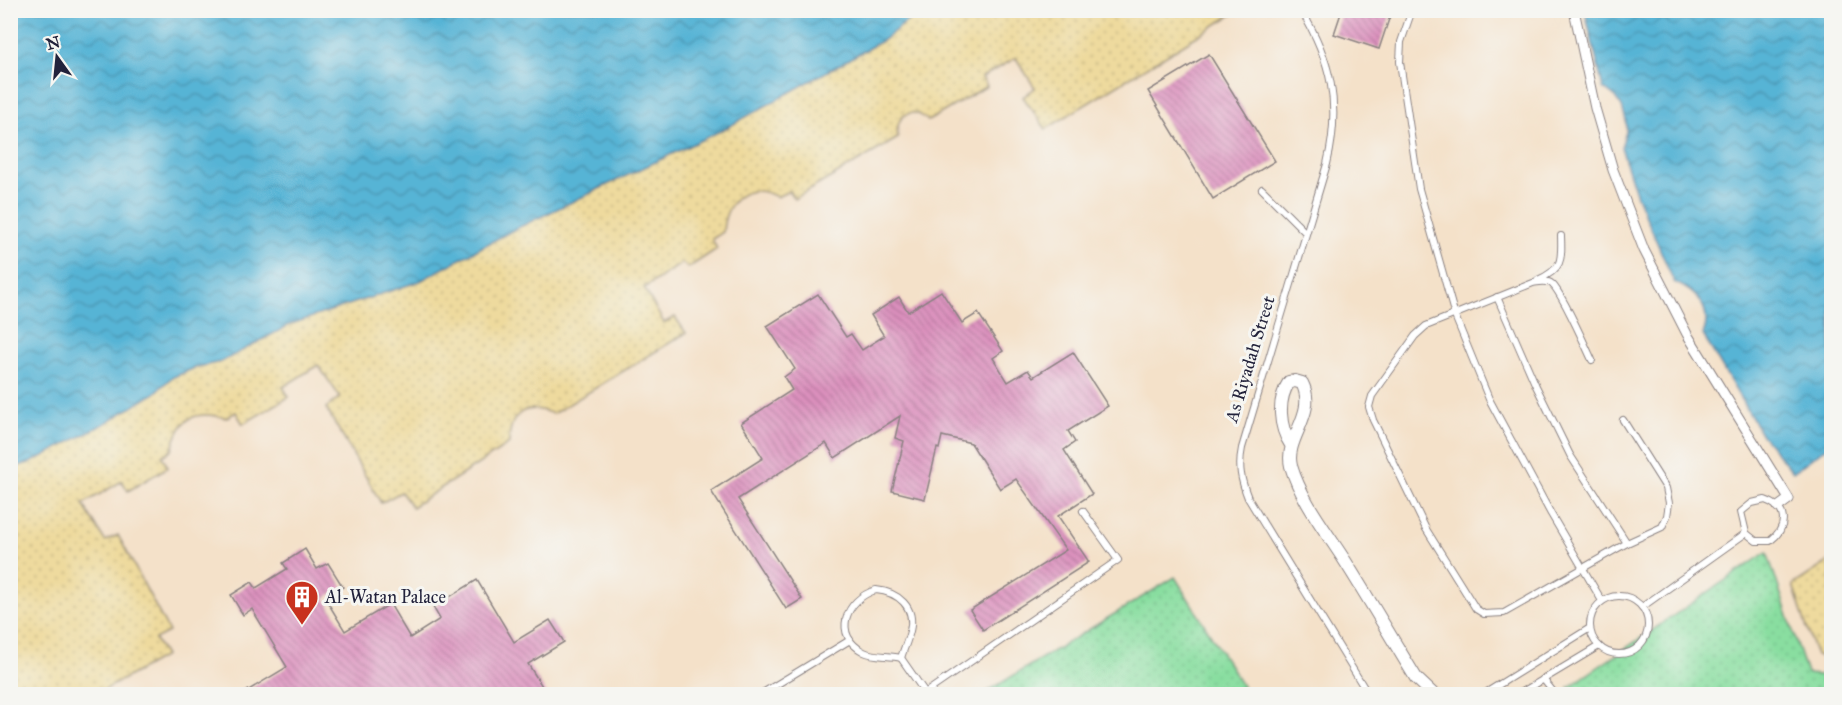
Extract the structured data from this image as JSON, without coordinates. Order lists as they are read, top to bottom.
{
  "streets": {
    "lane": ["As Riyadah Street"]
  },
  "places": {
    "building": ["Al-Watan Palace"]
  },
  "north": "top"
}
